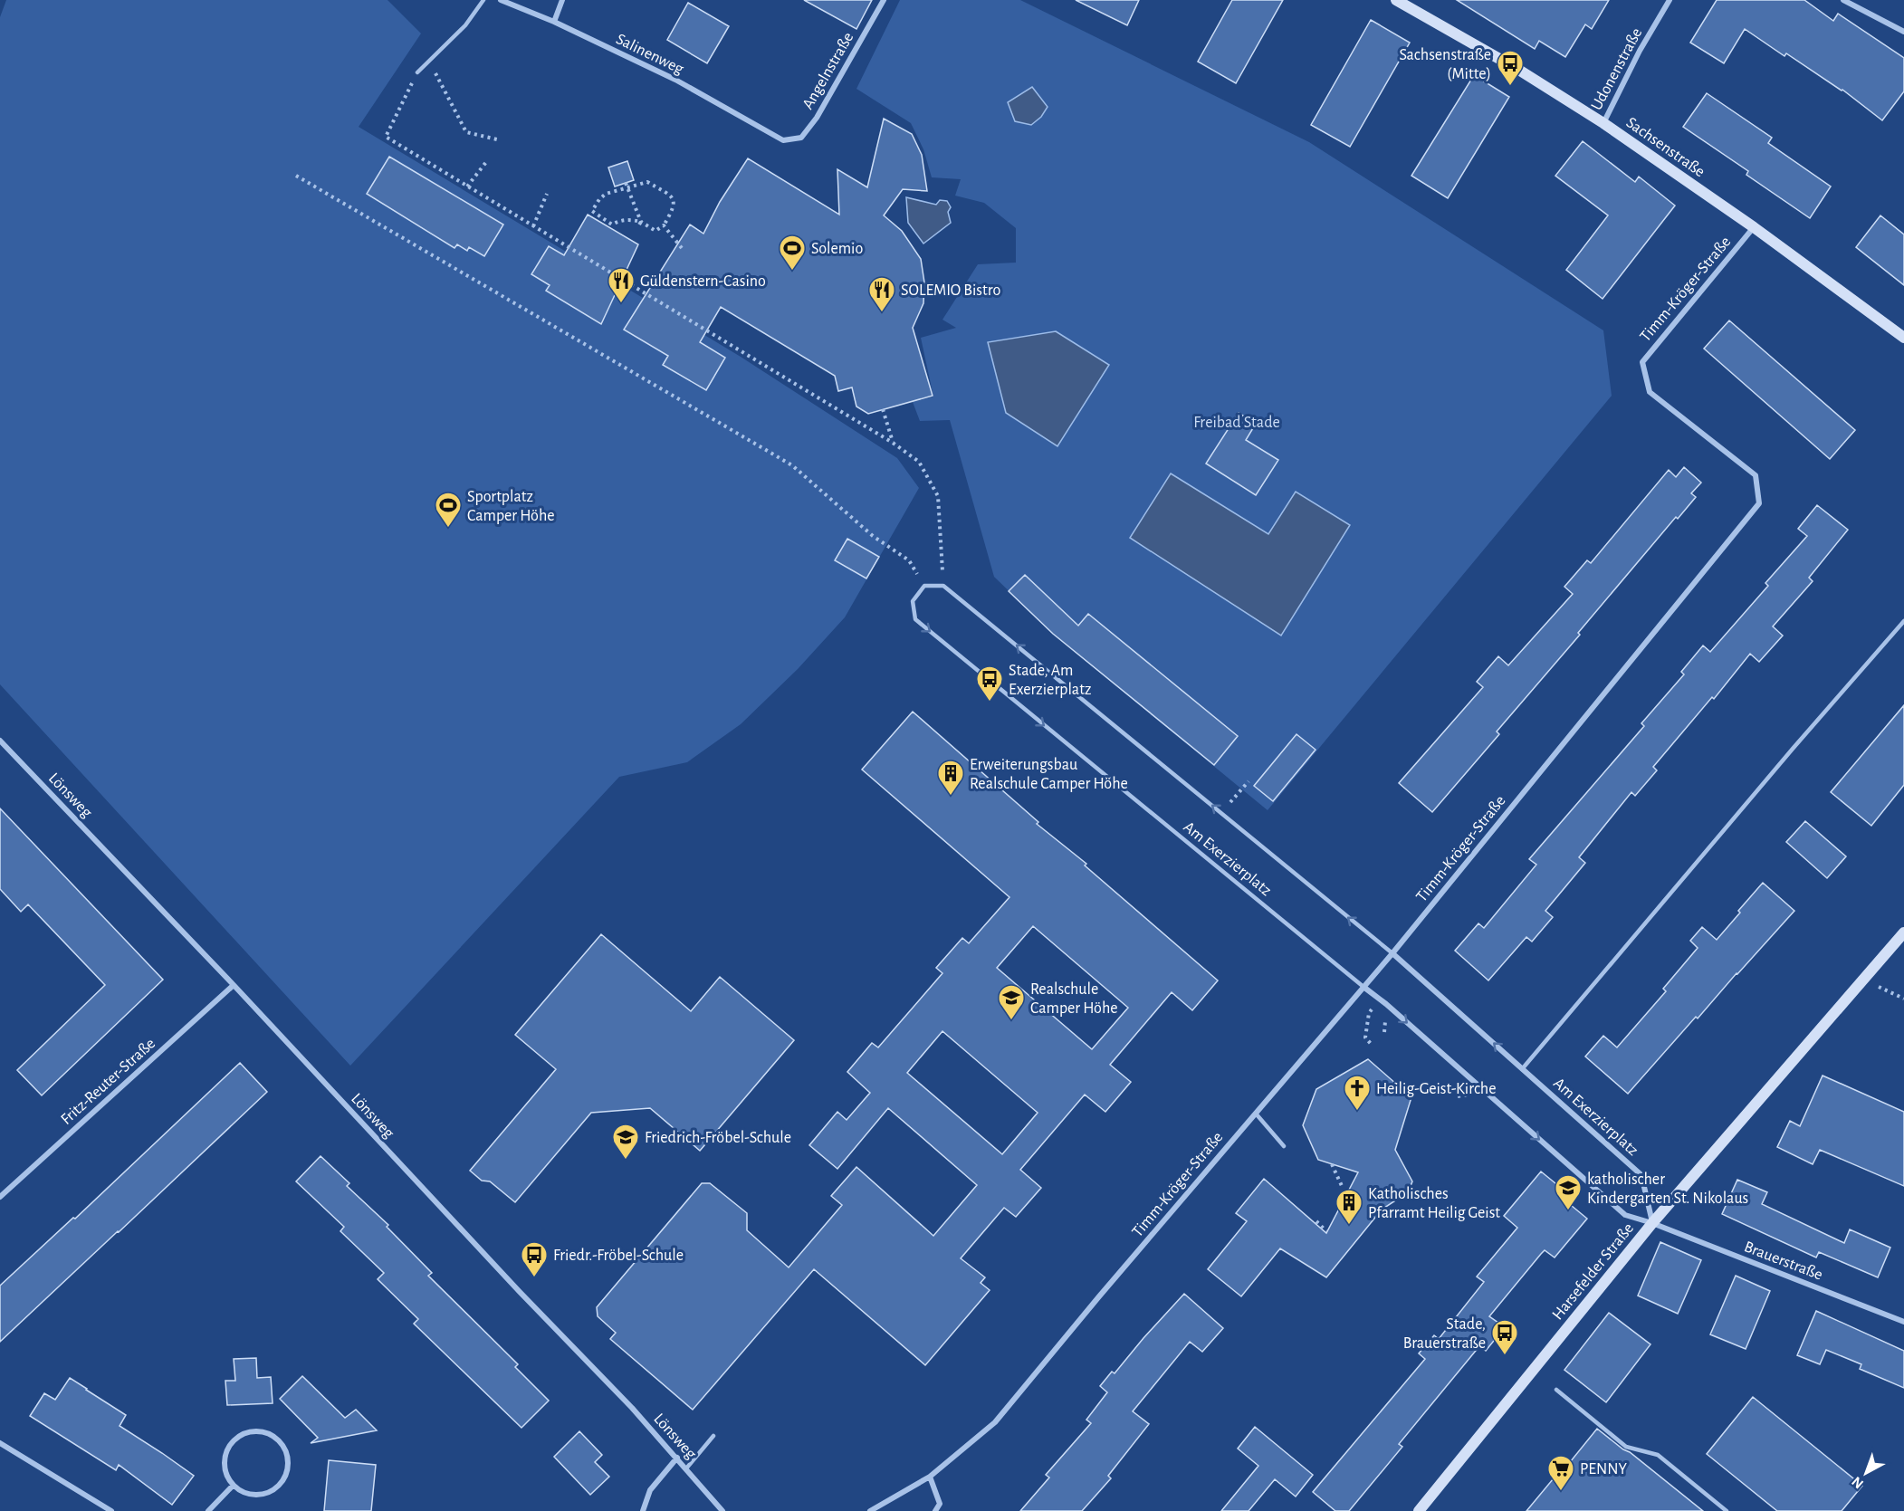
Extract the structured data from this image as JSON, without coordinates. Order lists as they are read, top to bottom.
{
  "streets": {
    "main road": ["Sachsenstraße", "Harsefelder Straße"],
    "street": [
      "Salinenweg",
      "Udonenstraße",
      "Angelnstraße",
      "Timm-Kröger-Straße",
      "Lönsweg",
      "Am Exerzierplatz",
      "Fritz-Reuter-Straße",
      "Brauerstraße"
    ]
  },
  "crossings": [
    ["Salinenweg", "Angelnstraße"],
    ["Udonenstraße", "Sachsenstraße"],
    ["Sachsenstraße", "Timm-Kröger-Straße"],
    ["Timm-Kröger-Straße", "Am Exerzierplatz"],
    ["Lönsweg", "Fritz-Reuter-Straße"],
    ["Am Exerzierplatz", "Brauerstraße"],
    ["Am Exerzierplatz", "Harsefelder Straße"],
    ["Brauerstraße", "Harsefelder Straße"]
  ],
  "parks": ["Freibad Stade"],
  "places": {
    "bus stop": [
      "Sachsenstraße (Mitte)",
      "Stade, Am Exerzierplatz",
      "Friedr.-Fröbel-Schule",
      "Stade, Brauerstraße"
    ],
    "sports": ["Solemio", "Sportplatz Camper Höhe"],
    "restaurant": ["Güldenstern-Casino", "SOLEMIO Bistro"],
    "building": ["Erweiterungsbau Realschule Camper Höhe", "Katholisches Pfarramt Heilig Geist"],
    "school or university": ["Realschule Camper Höhe", "Friedrich-Fröbel-Schule", "katholischer Kindergarten St. Nikolaus"],
    "church": ["Heilig-Geist-Kirche"],
    "supermarket": ["PENNY"]
  },
  "north": "bottom left"
}
